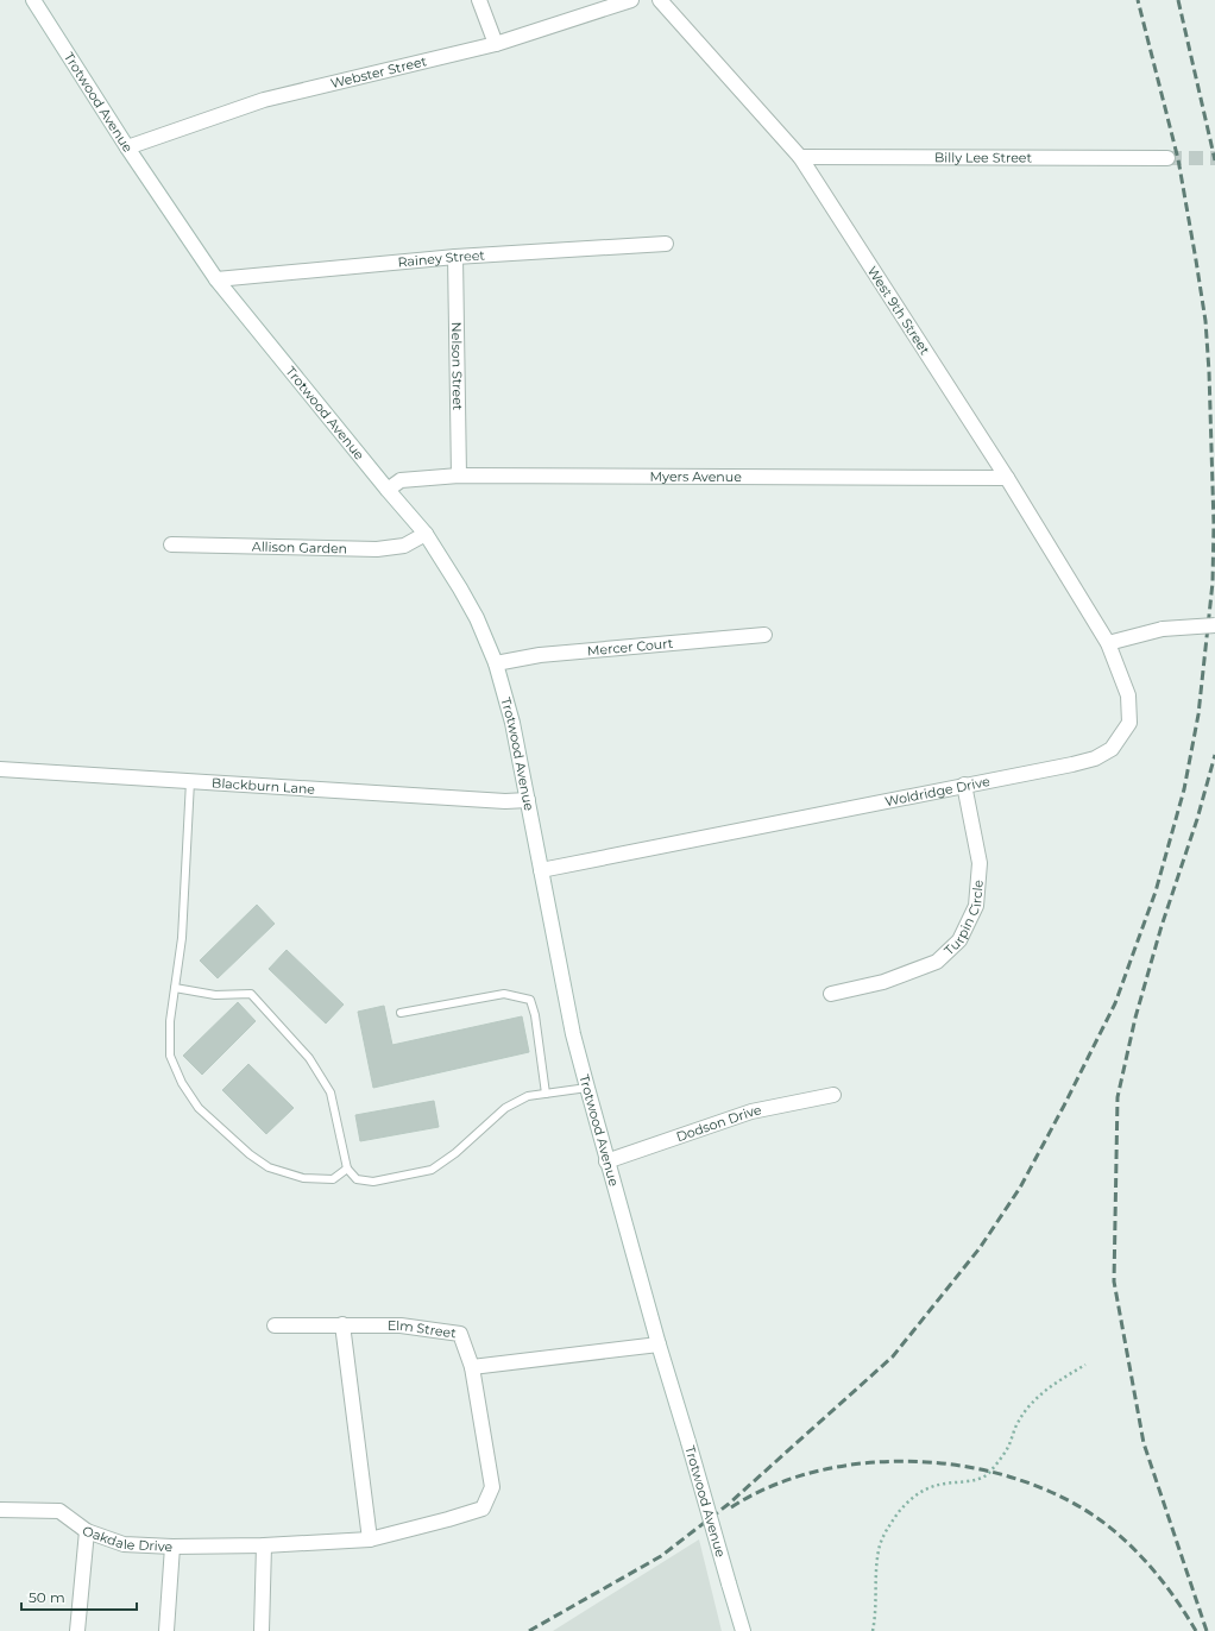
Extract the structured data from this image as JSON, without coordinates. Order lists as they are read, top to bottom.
{
  "streets": {
    "street": [
      "Webster Street",
      "Trotwood Avenue",
      "Billy Lee Street",
      "Rainey Street",
      "West 9th Street",
      "Nelson Street",
      "Myers Avenue",
      "Allison Garden",
      "Mercer Court",
      "Blackburn Lane",
      "Woldridge Drive",
      "Turpin Circle",
      "Dodson Drive",
      "Elm Street",
      "Oakdale Drive"
    ]
  },
  "crossings": [
    ["Webster Street", "Trotwood Avenue"],
    ["Trotwood Avenue", "Rainey Street"],
    ["Trotwood Avenue", "Myers Avenue"],
    ["Trotwood Avenue", "Allison Garden"],
    ["Trotwood Avenue", "Mercer Court"],
    ["Trotwood Avenue", "Blackburn Lane"],
    ["Trotwood Avenue", "Woldridge Drive"],
    ["Trotwood Avenue", "Dodson Drive"],
    ["Billy Lee Street", "West 9th Street"],
    ["Rainey Street", "Nelson Street"],
    ["West 9th Street", "Myers Avenue"],
    ["West 9th Street", "Woldridge Drive"],
    ["Nelson Street", "Myers Avenue"],
    ["Woldridge Drive", "Turpin Circle"],
    ["Elm Street", "Oakdale Drive"]
  ],
  "scale_bar": "50 m"
}
